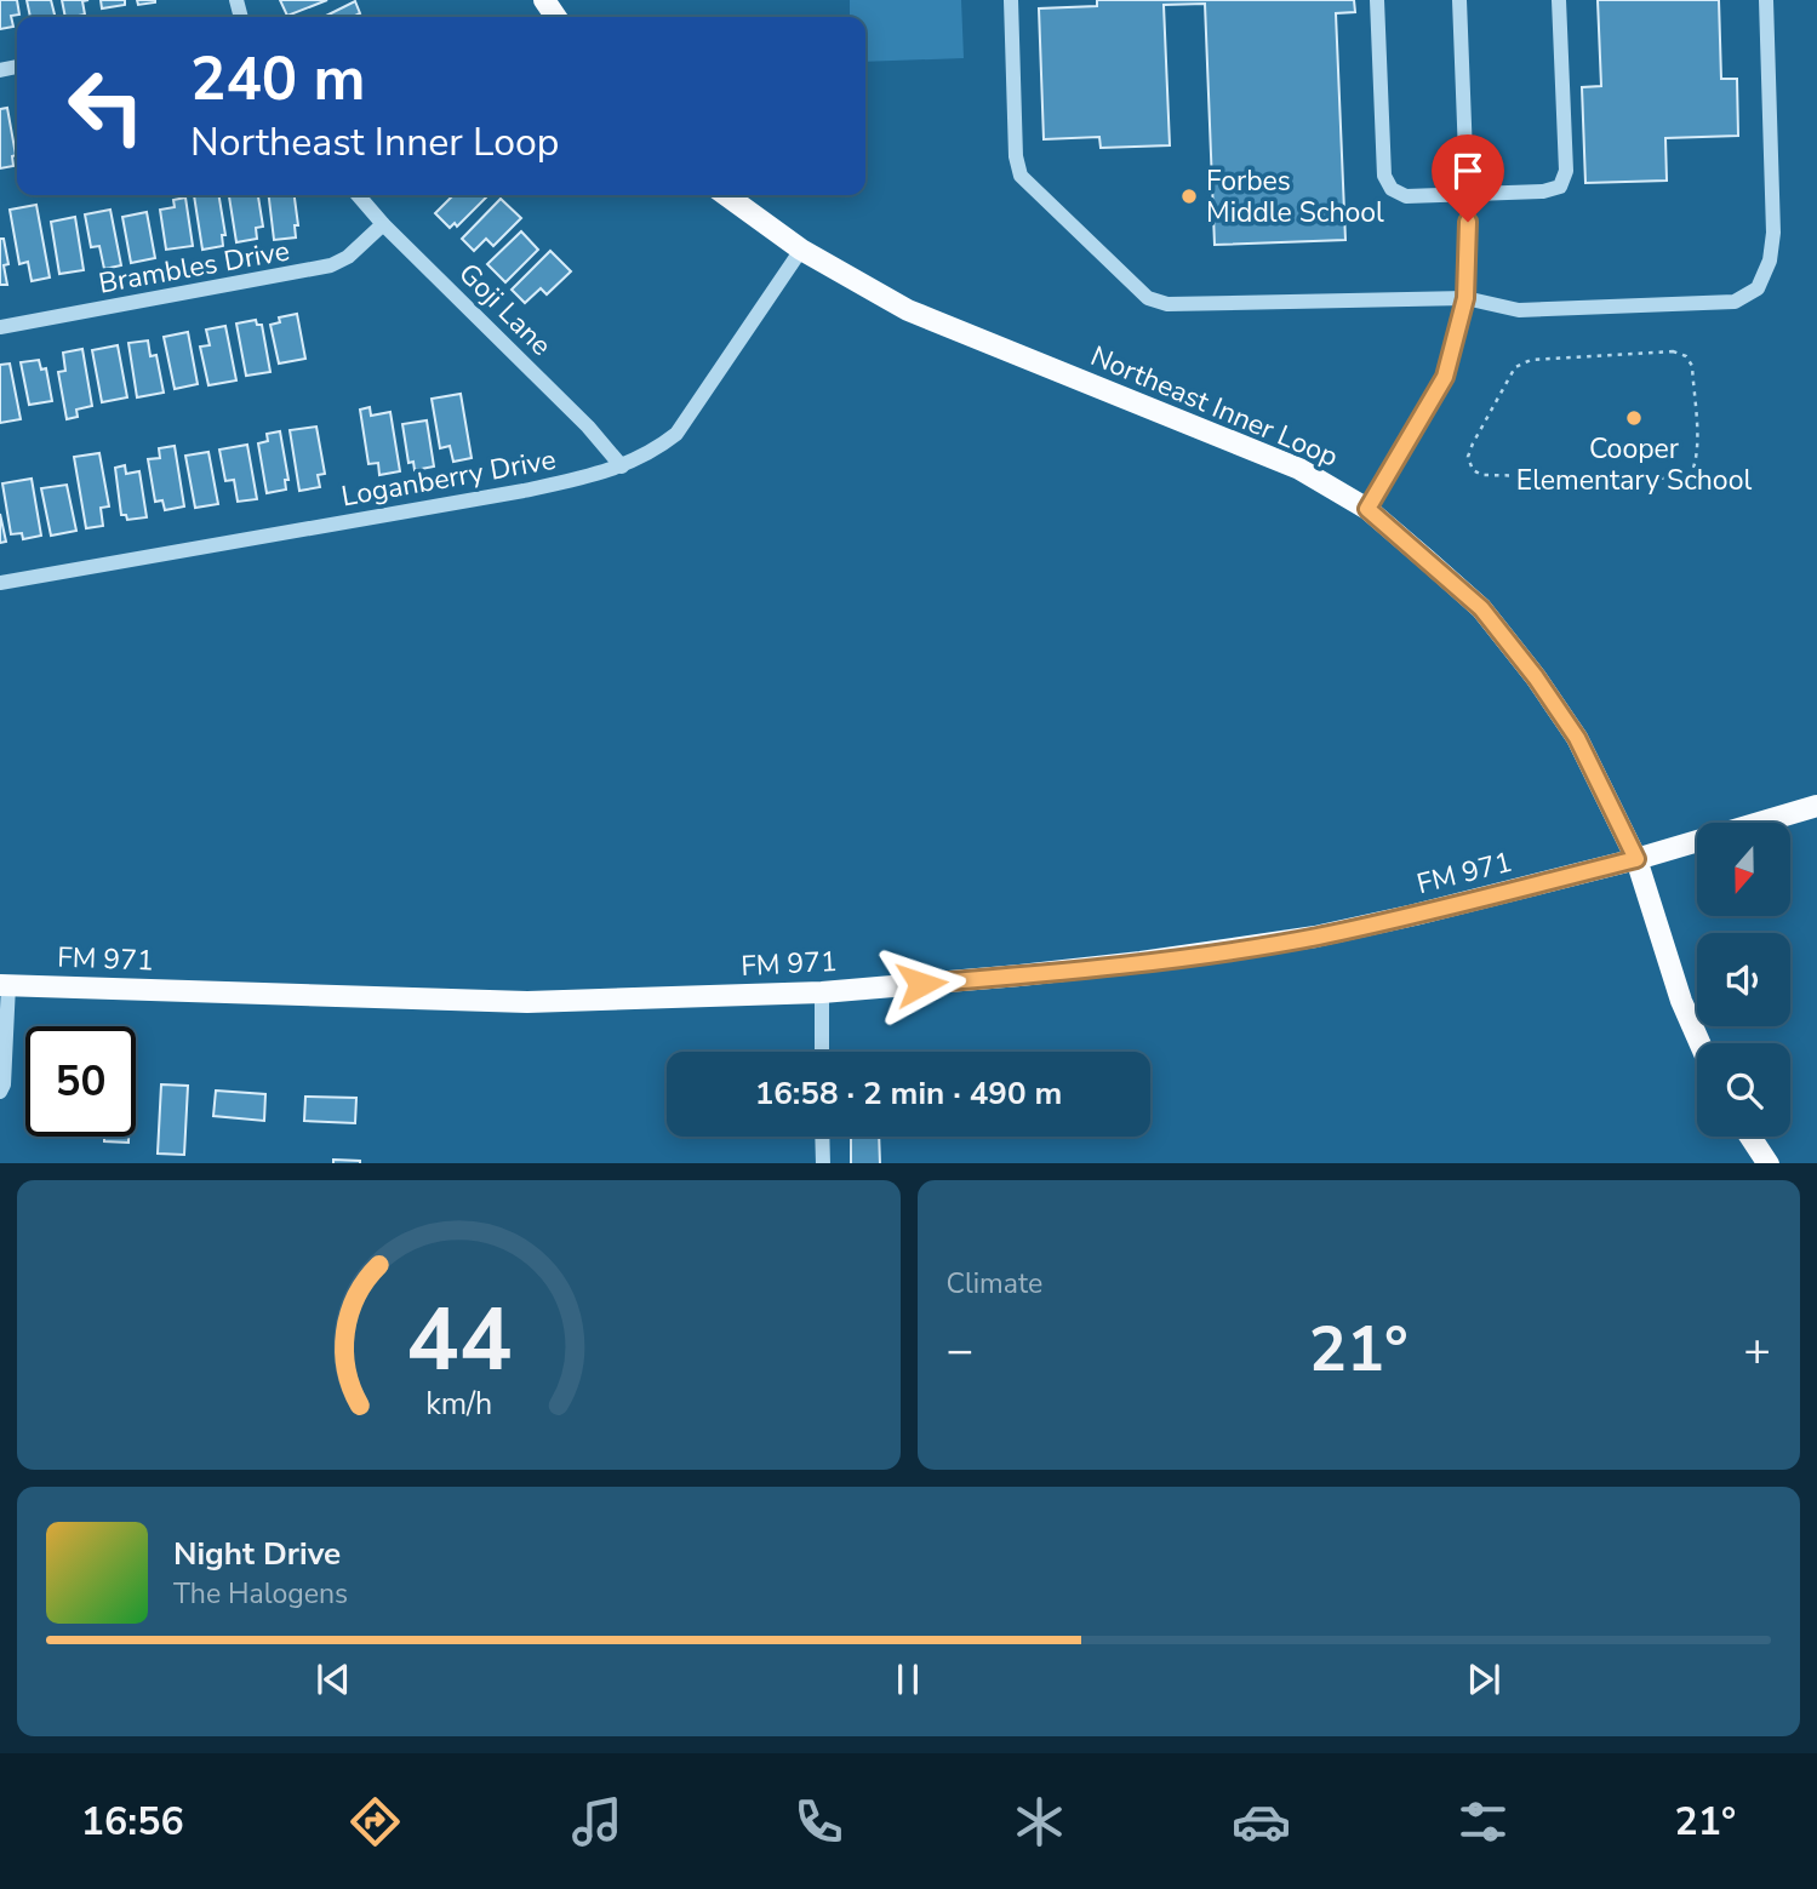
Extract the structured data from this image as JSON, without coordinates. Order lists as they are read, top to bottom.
{
  "streets": {
    "main road": ["Northeast Inner Loop", "FM 971"],
    "street": ["Brambles Drive", "Goji Lane", "Loganberry Drive"]
  },
  "crossings": [
    ["Brambles Drive", "Goji Lane"],
    ["Goji Lane", "Loganberry Drive"],
    ["Northeast Inner Loop", "Loganberry Drive"],
    ["Northeast Inner Loop", "FM 971"]
  ],
  "places": ["Forbes Middle School", "Cooper Elementary School"],
  "north": "bottom",
  "page": {
    "turn": ["240 m", "Northeast Inner Loop"],
    "limit": "50",
    "trip": "16:58 · 2 min · 490 m",
    "tile": "Climate",
    "heat": ["−", "21°", "+"],
    "song": ["Night Drive", "The Halogens"],
    "tabs": ["16:56", "21°"],
    "gauge": ["44", "km/h"]
  }
}
